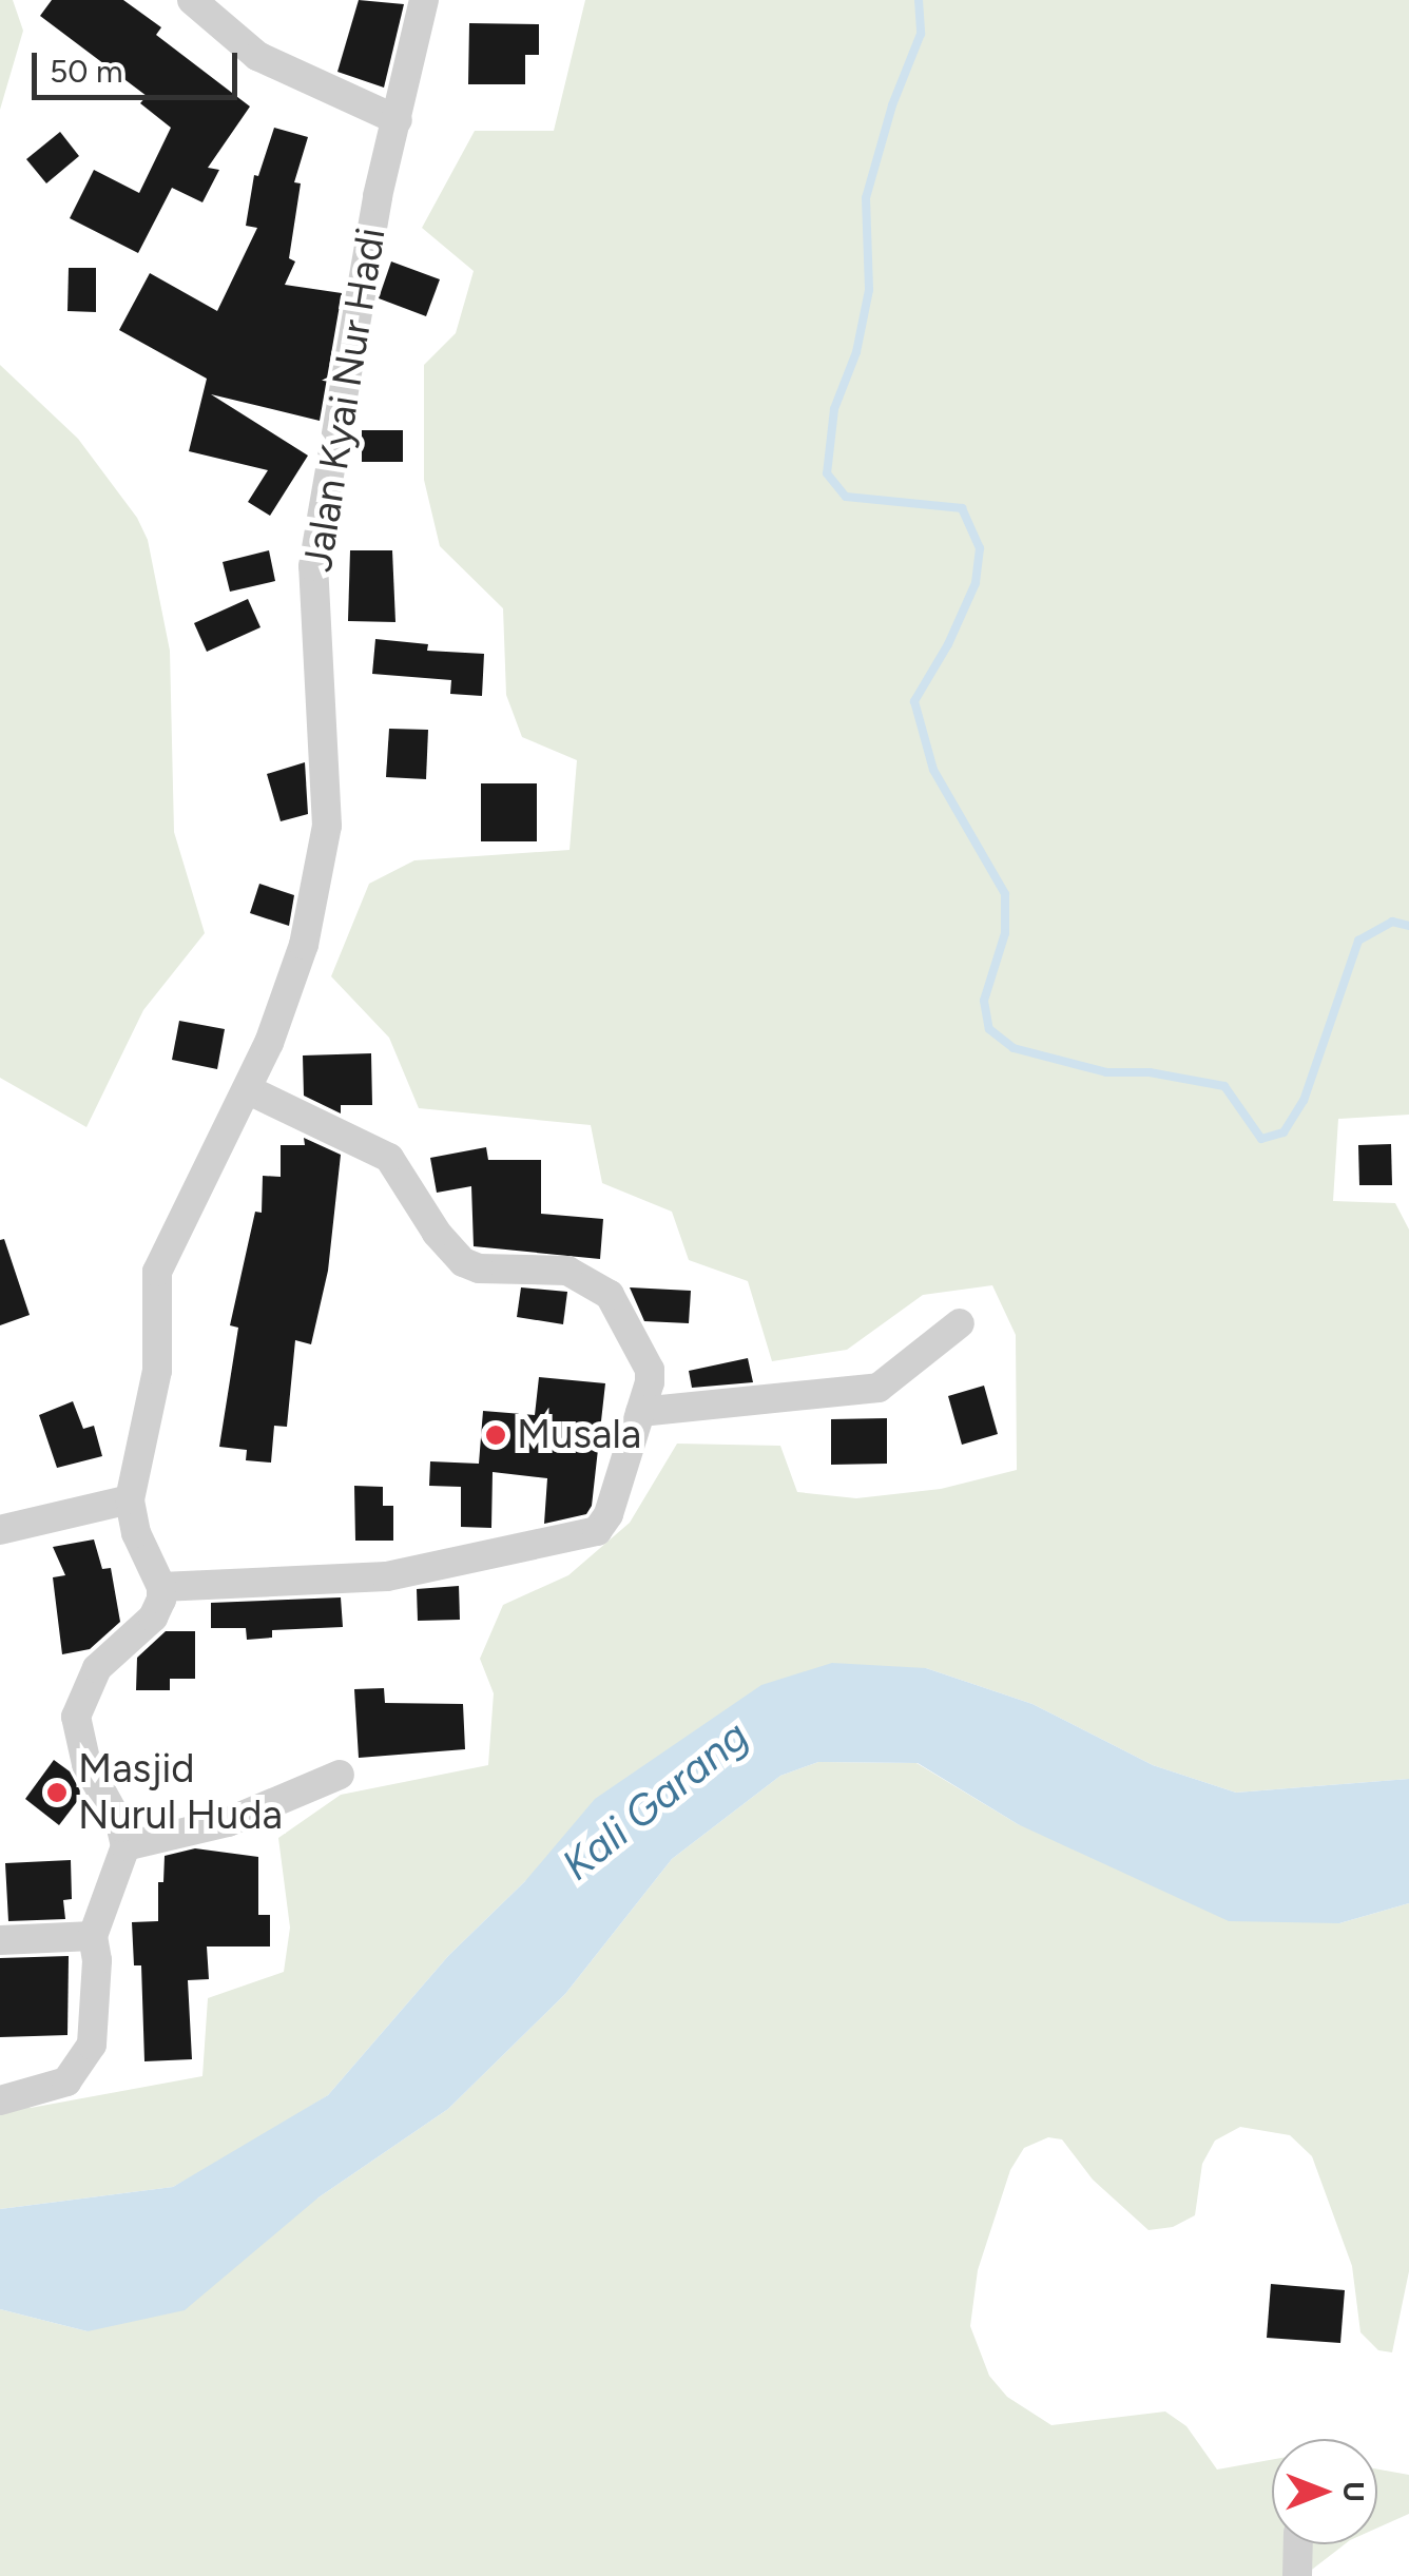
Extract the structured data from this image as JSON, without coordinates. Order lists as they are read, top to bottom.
{
  "streets": {
    "street": ["Jalan Kyai Nur Hadi"]
  },
  "water": ["Kali Garang"],
  "places": ["Musala", "Masjid Nurul Huda"],
  "scale_bar": "50 m",
  "north": "right"
}
